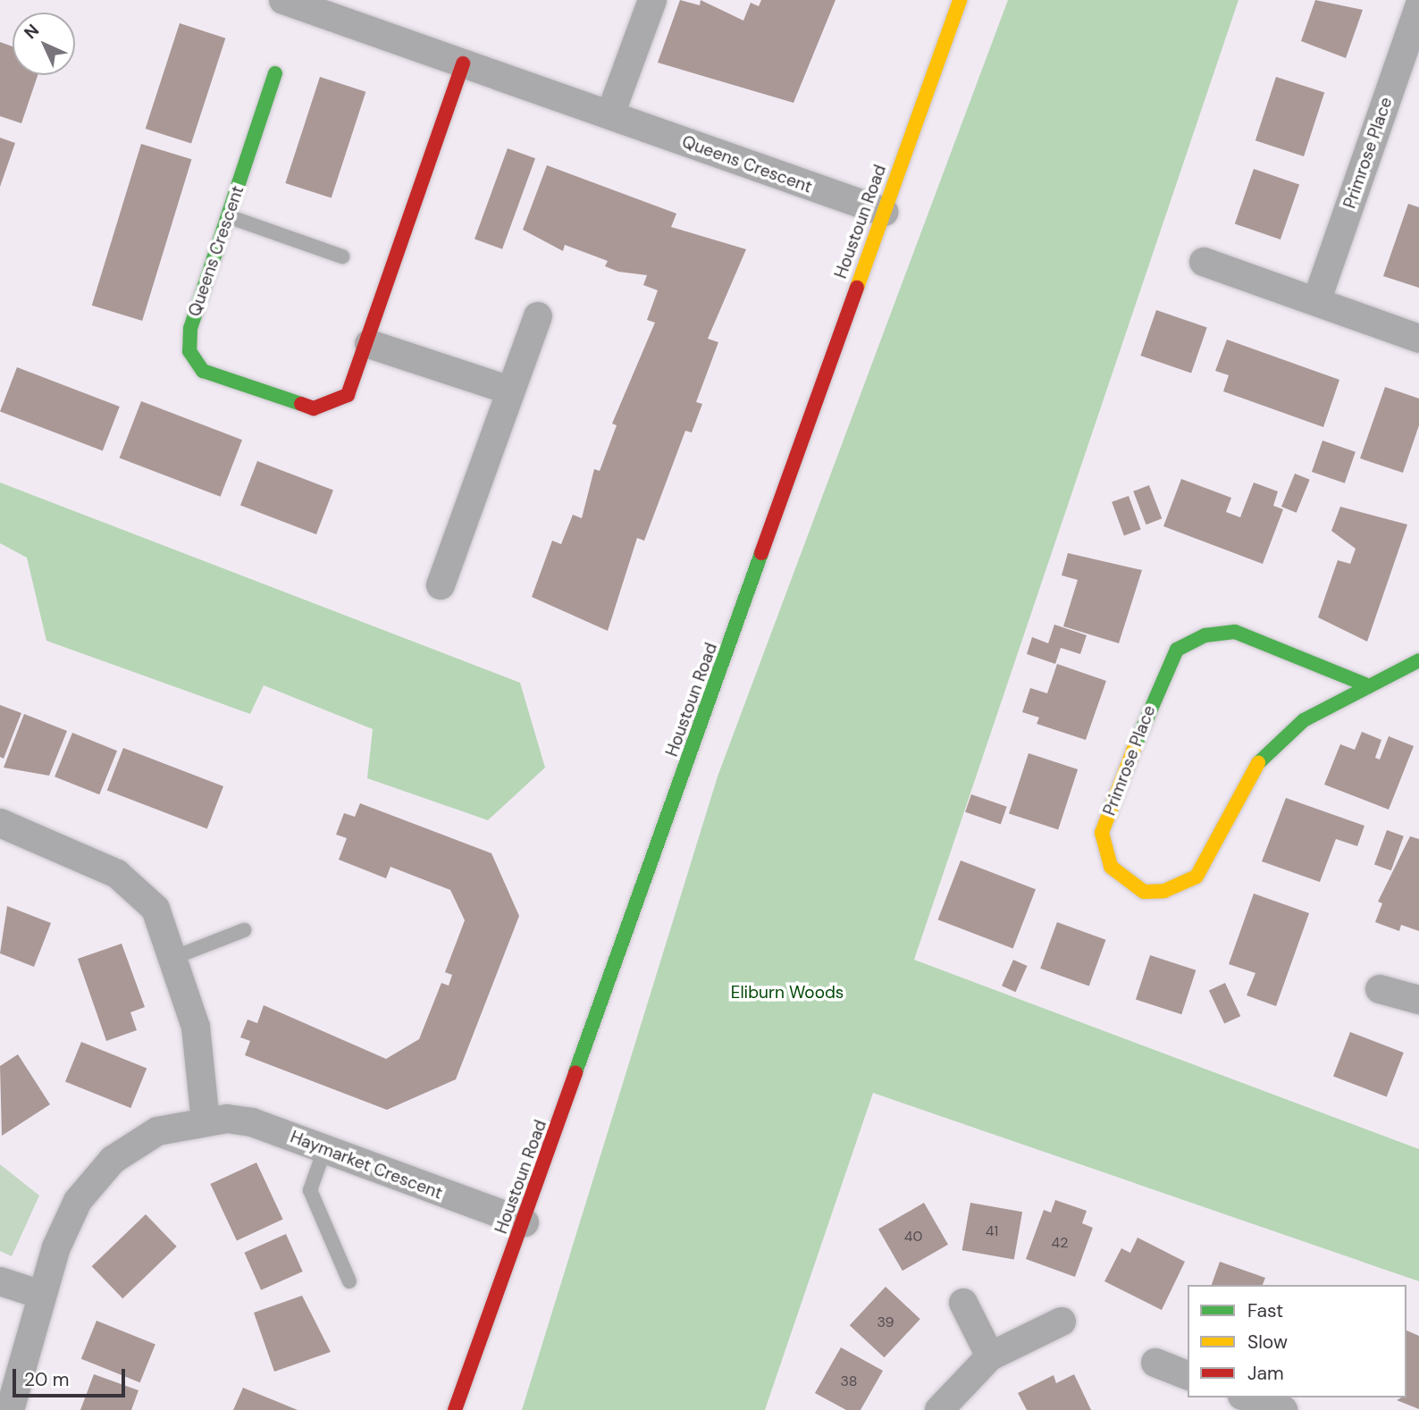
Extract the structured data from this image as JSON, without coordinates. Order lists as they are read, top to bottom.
{
  "streets": {
    "street": [
      "Primrose Place",
      "Queens Crescent",
      "Houstoun Road",
      "Haymarket Crescent"
    ]
  },
  "crossings": [
    ["Queens Crescent", "Houstoun Road"],
    ["Houstoun Road", "Haymarket Crescent"]
  ],
  "parks": ["Eliburn Woods"],
  "house_numbers": [
    "41",
    "40",
    "42",
    "39",
    "38"
  ],
  "legend": ["Fast", "Slow", "Jam"],
  "scale_bar": "20 m",
  "north": "top left"
}
